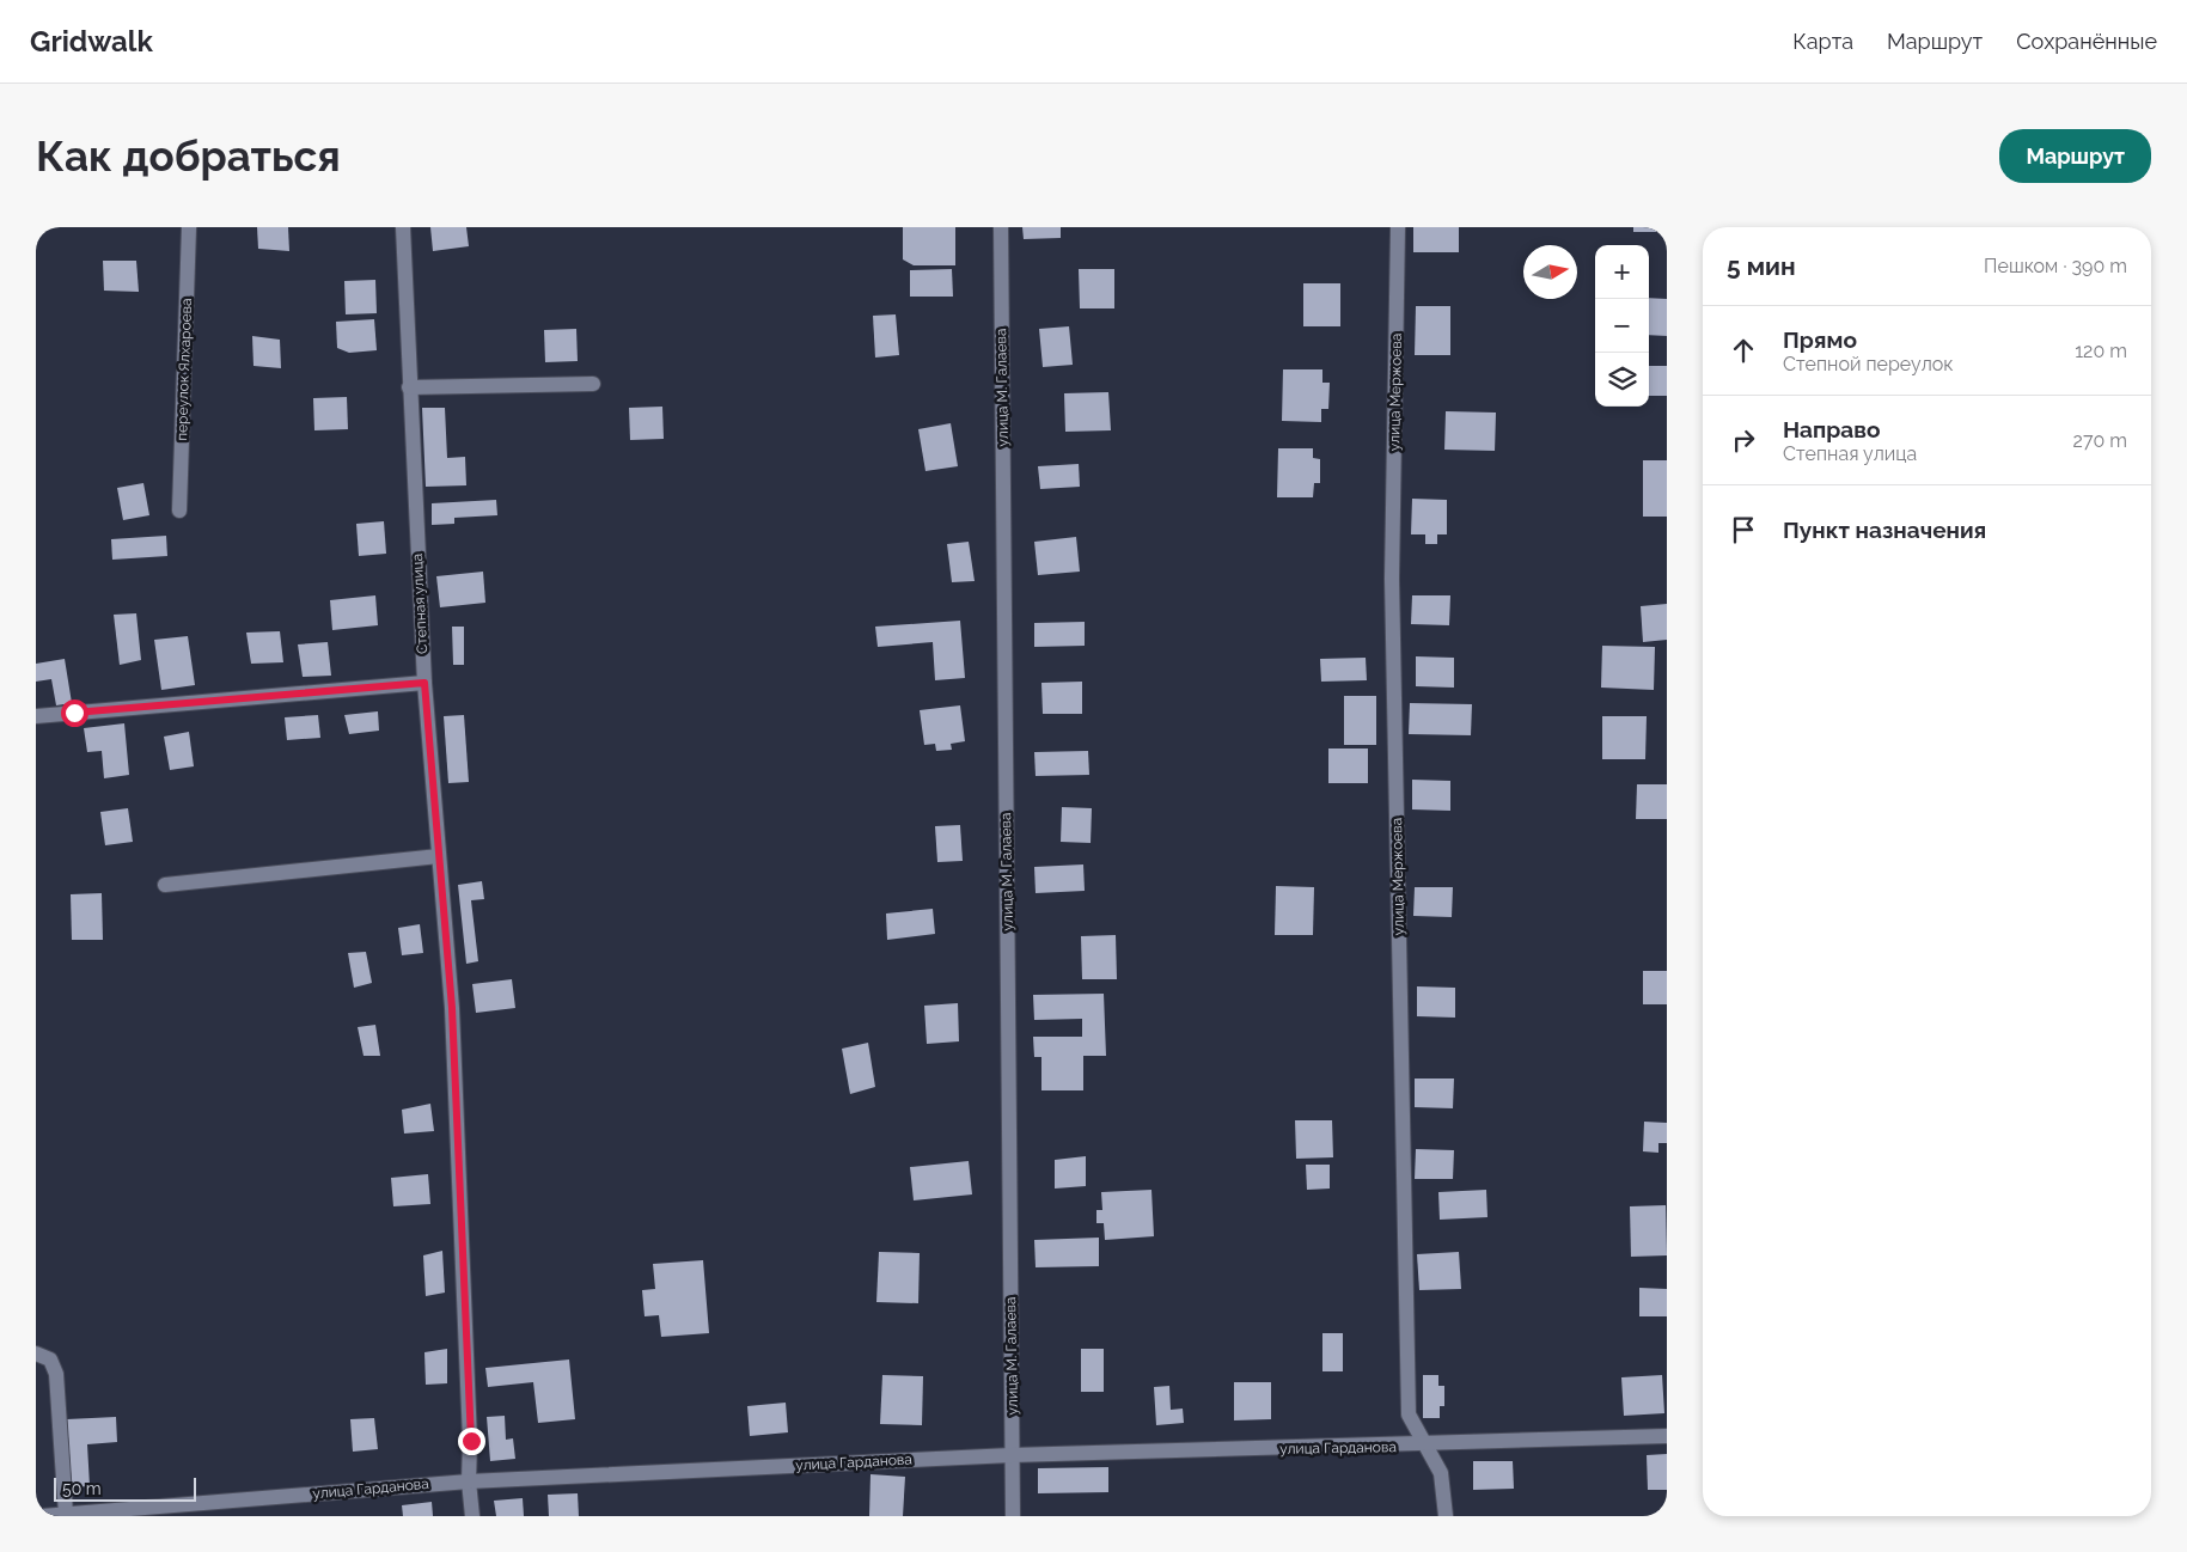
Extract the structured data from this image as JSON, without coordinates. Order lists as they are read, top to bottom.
{
  "streets": {
    "street": [
      "переулок Ялхароева",
      "улица М. Галаева",
      "улица Мержоева",
      "Степная улица",
      "улица Гарданова"
    ]
  },
  "crossings": [
    ["улица М. Галаева", "улица Гарданова"],
    ["улица Мержоева", "улица Гарданова"],
    ["Степная улица", "улица Гарданова"]
  ],
  "scale_bar": "50 m",
  "north": "right",
  "page": {
    "header": "Gridwalk",
    "nav": ["Карта", "Маршрут", "Сохранённые"],
    "buttons": "Маршрут",
    "title": "Как добраться",
    "heading": ["5 мин", "Пешком · 390 m"],
    "map_buttons": ["+", "−"],
    "list": [
      ["Прямо", "Степной переулок", "120 m"],
      ["Направо", "Степная улица", "270 m"],
      "Пункт назначения"
    ],
    "scale": "50 m"
  }
}
